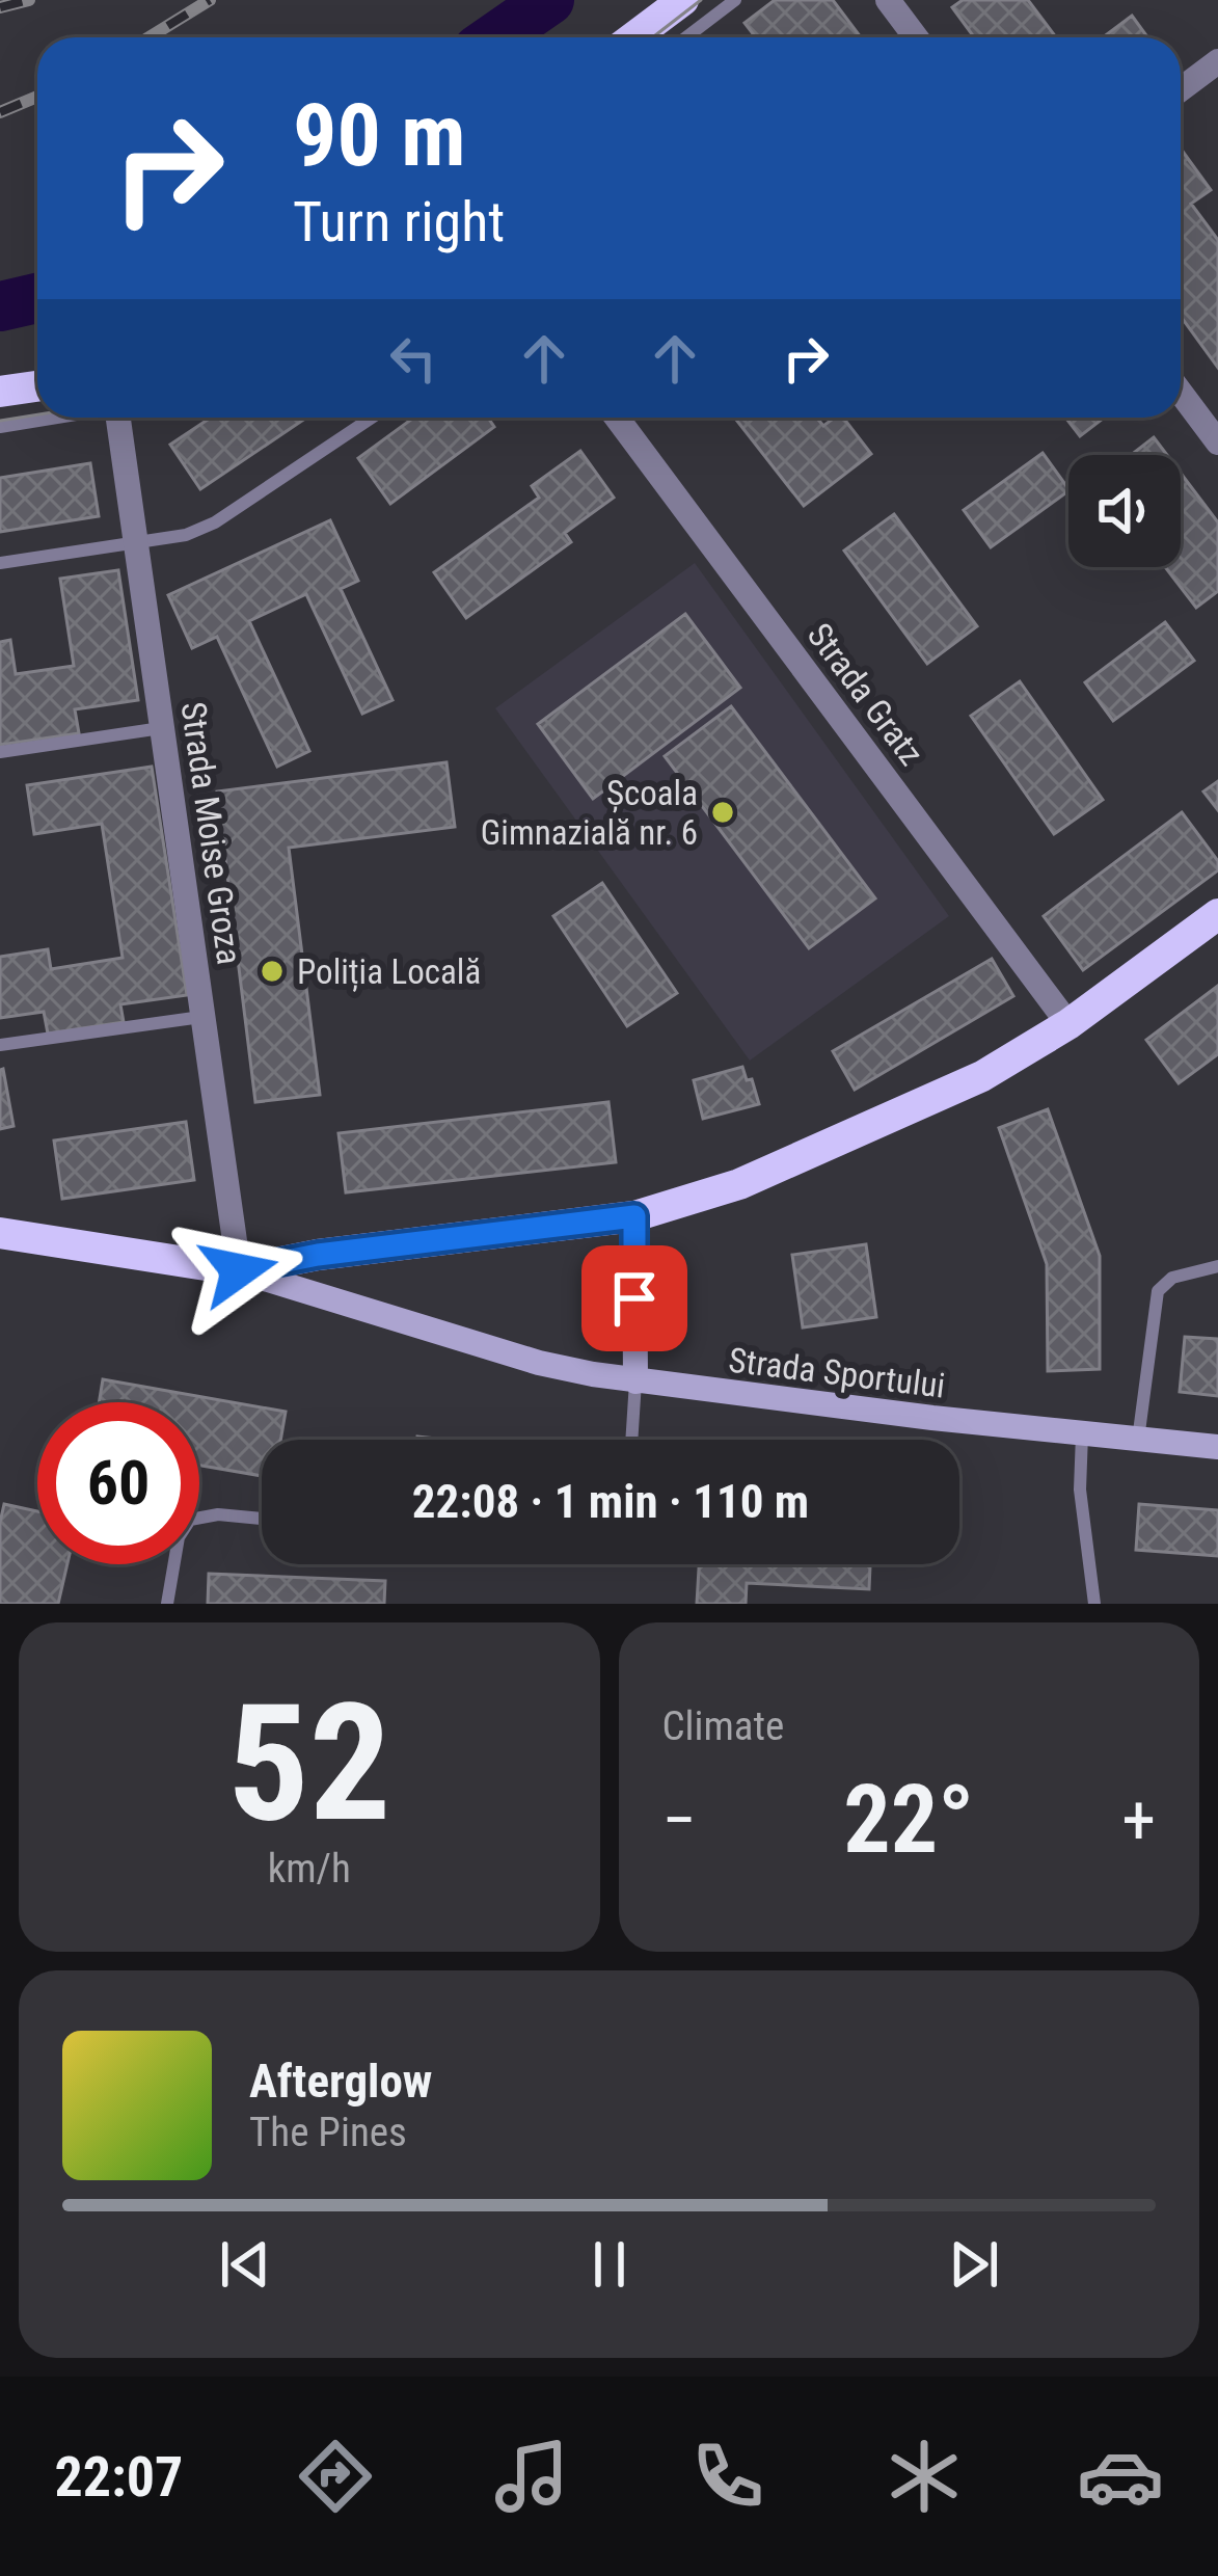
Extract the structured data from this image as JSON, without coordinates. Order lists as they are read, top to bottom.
{
  "streets": {
    "main road": ["Strada Sportului"],
    "street": ["Strada Gratz", "Strada Moise Groza"]
  },
  "crossings": [
    ["Strada Moise Groza", "Strada Sportului"]
  ],
  "places": ["Școala Gimnazială nr. 6", "Poliția Locală"],
  "page": {
    "turn": ["90 m", "Turn right"],
    "limit": "60",
    "trip": "22:08 · 1 min · 110 m",
    "tile": [
      ["52", "km/h"],
      "Climate"
    ],
    "heat": ["−", "22°", "+"],
    "song": ["Afterglow", "The Pines"],
    "tabs": "22:07"
  }
}
